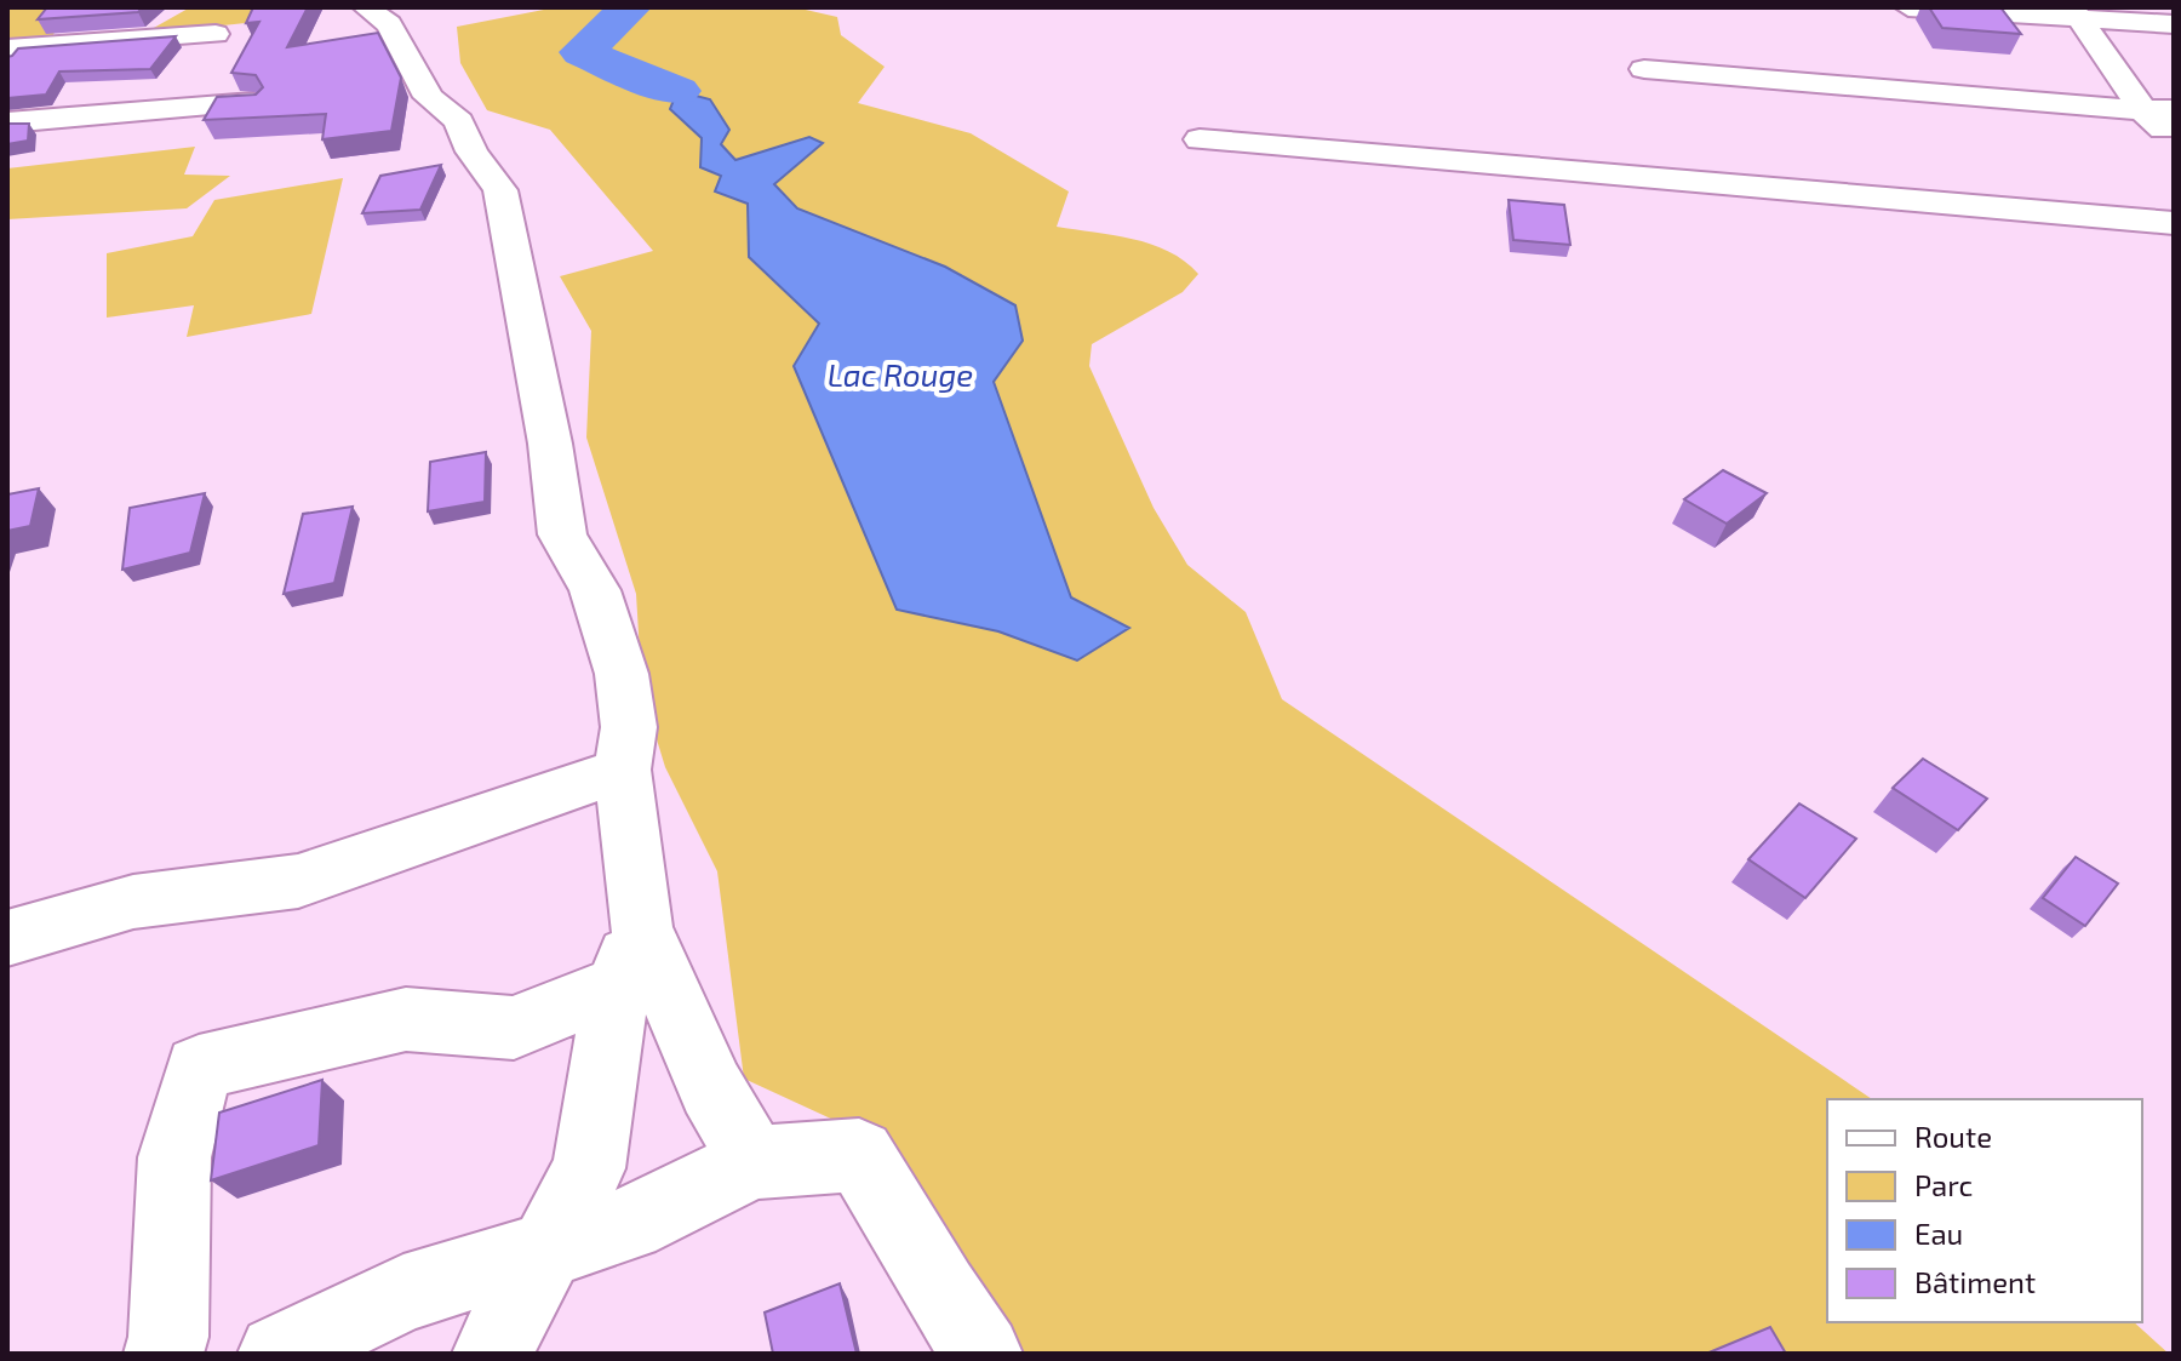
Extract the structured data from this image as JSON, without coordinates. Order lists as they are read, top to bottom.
{
  "water": ["Lac Rouge"],
  "legend": [
    "Route",
    "Parc",
    "Eau",
    "Bâtiment"
  ]
}
